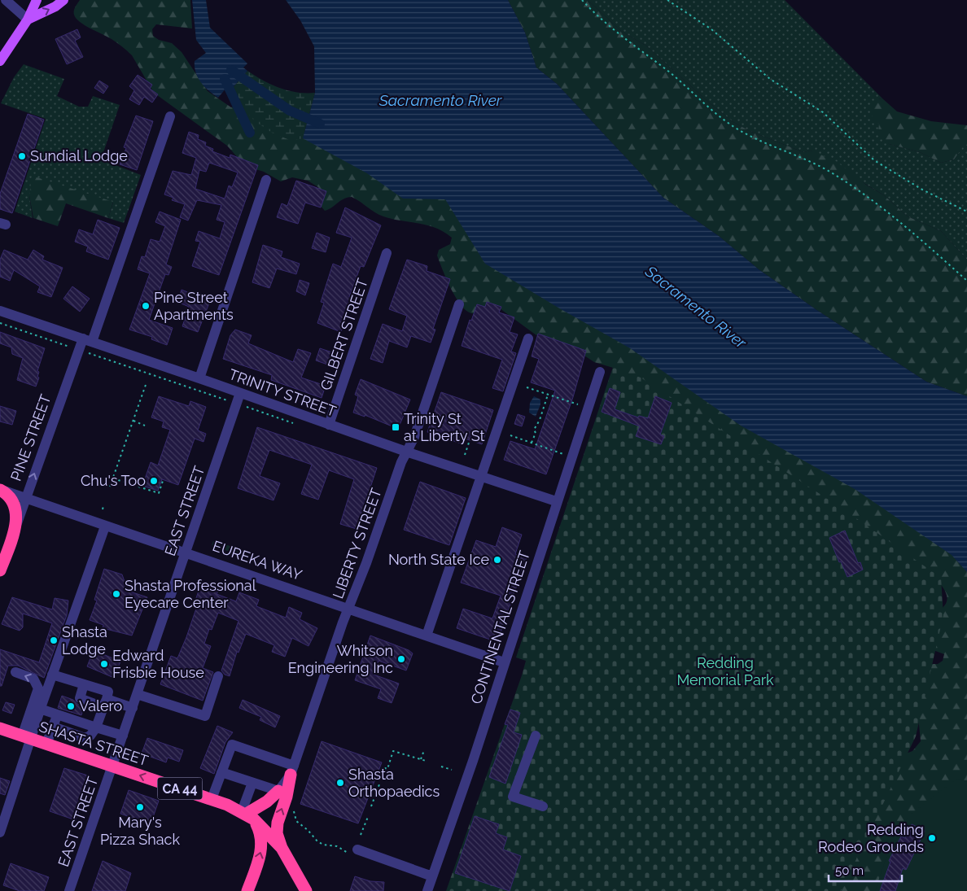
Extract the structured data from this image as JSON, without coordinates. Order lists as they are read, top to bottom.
{
  "streets": {
    "highway": [
      "PINE STREET",
      "EUREKA WAY",
      "SHASTA STREET",
      "CA 44"
    ],
    "street": [
      "GILBERT STREET",
      "TRINITY STREET",
      "EAST STREET",
      "LIBERTY STREET",
      "CONTINENTAL STREET"
    ]
  },
  "crossings": [
    ["GILBERT STREET", "TRINITY STREET"],
    ["TRINITY STREET", "PINE STREET"],
    ["TRINITY STREET", "EAST STREET"],
    ["TRINITY STREET", "LIBERTY STREET"],
    ["TRINITY STREET", "CONTINENTAL STREET"],
    ["PINE STREET", "EUREKA WAY"],
    ["EAST STREET", "EUREKA WAY"],
    ["EAST STREET", "SHASTA STREET"],
    ["LIBERTY STREET", "EUREKA WAY"],
    ["EUREKA WAY", "CONTINENTAL STREET"],
    ["SHASTA STREET", "CA 44"]
  ],
  "one_way": ["PINE STREET"],
  "water": ["Sacramento River"],
  "parks": ["Redding Memorial Park"],
  "places": {
    "other": [
      "Sundial Lodge",
      "Pine Street Apartments",
      "Chu's Too",
      "North State Ice",
      "Shasta Professional Eyecare Center",
      "Shasta Lodge",
      "Whitson Engineering Inc",
      "Edward Frisbie House",
      "Valero",
      "Shasta Orthopaedics",
      "Mary's Pizza Shack",
      "Redding Rodeo Grounds"
    ],
    "transit": ["Trinity St at Liberty St"]
  },
  "scale_bar": "50 m"
}
